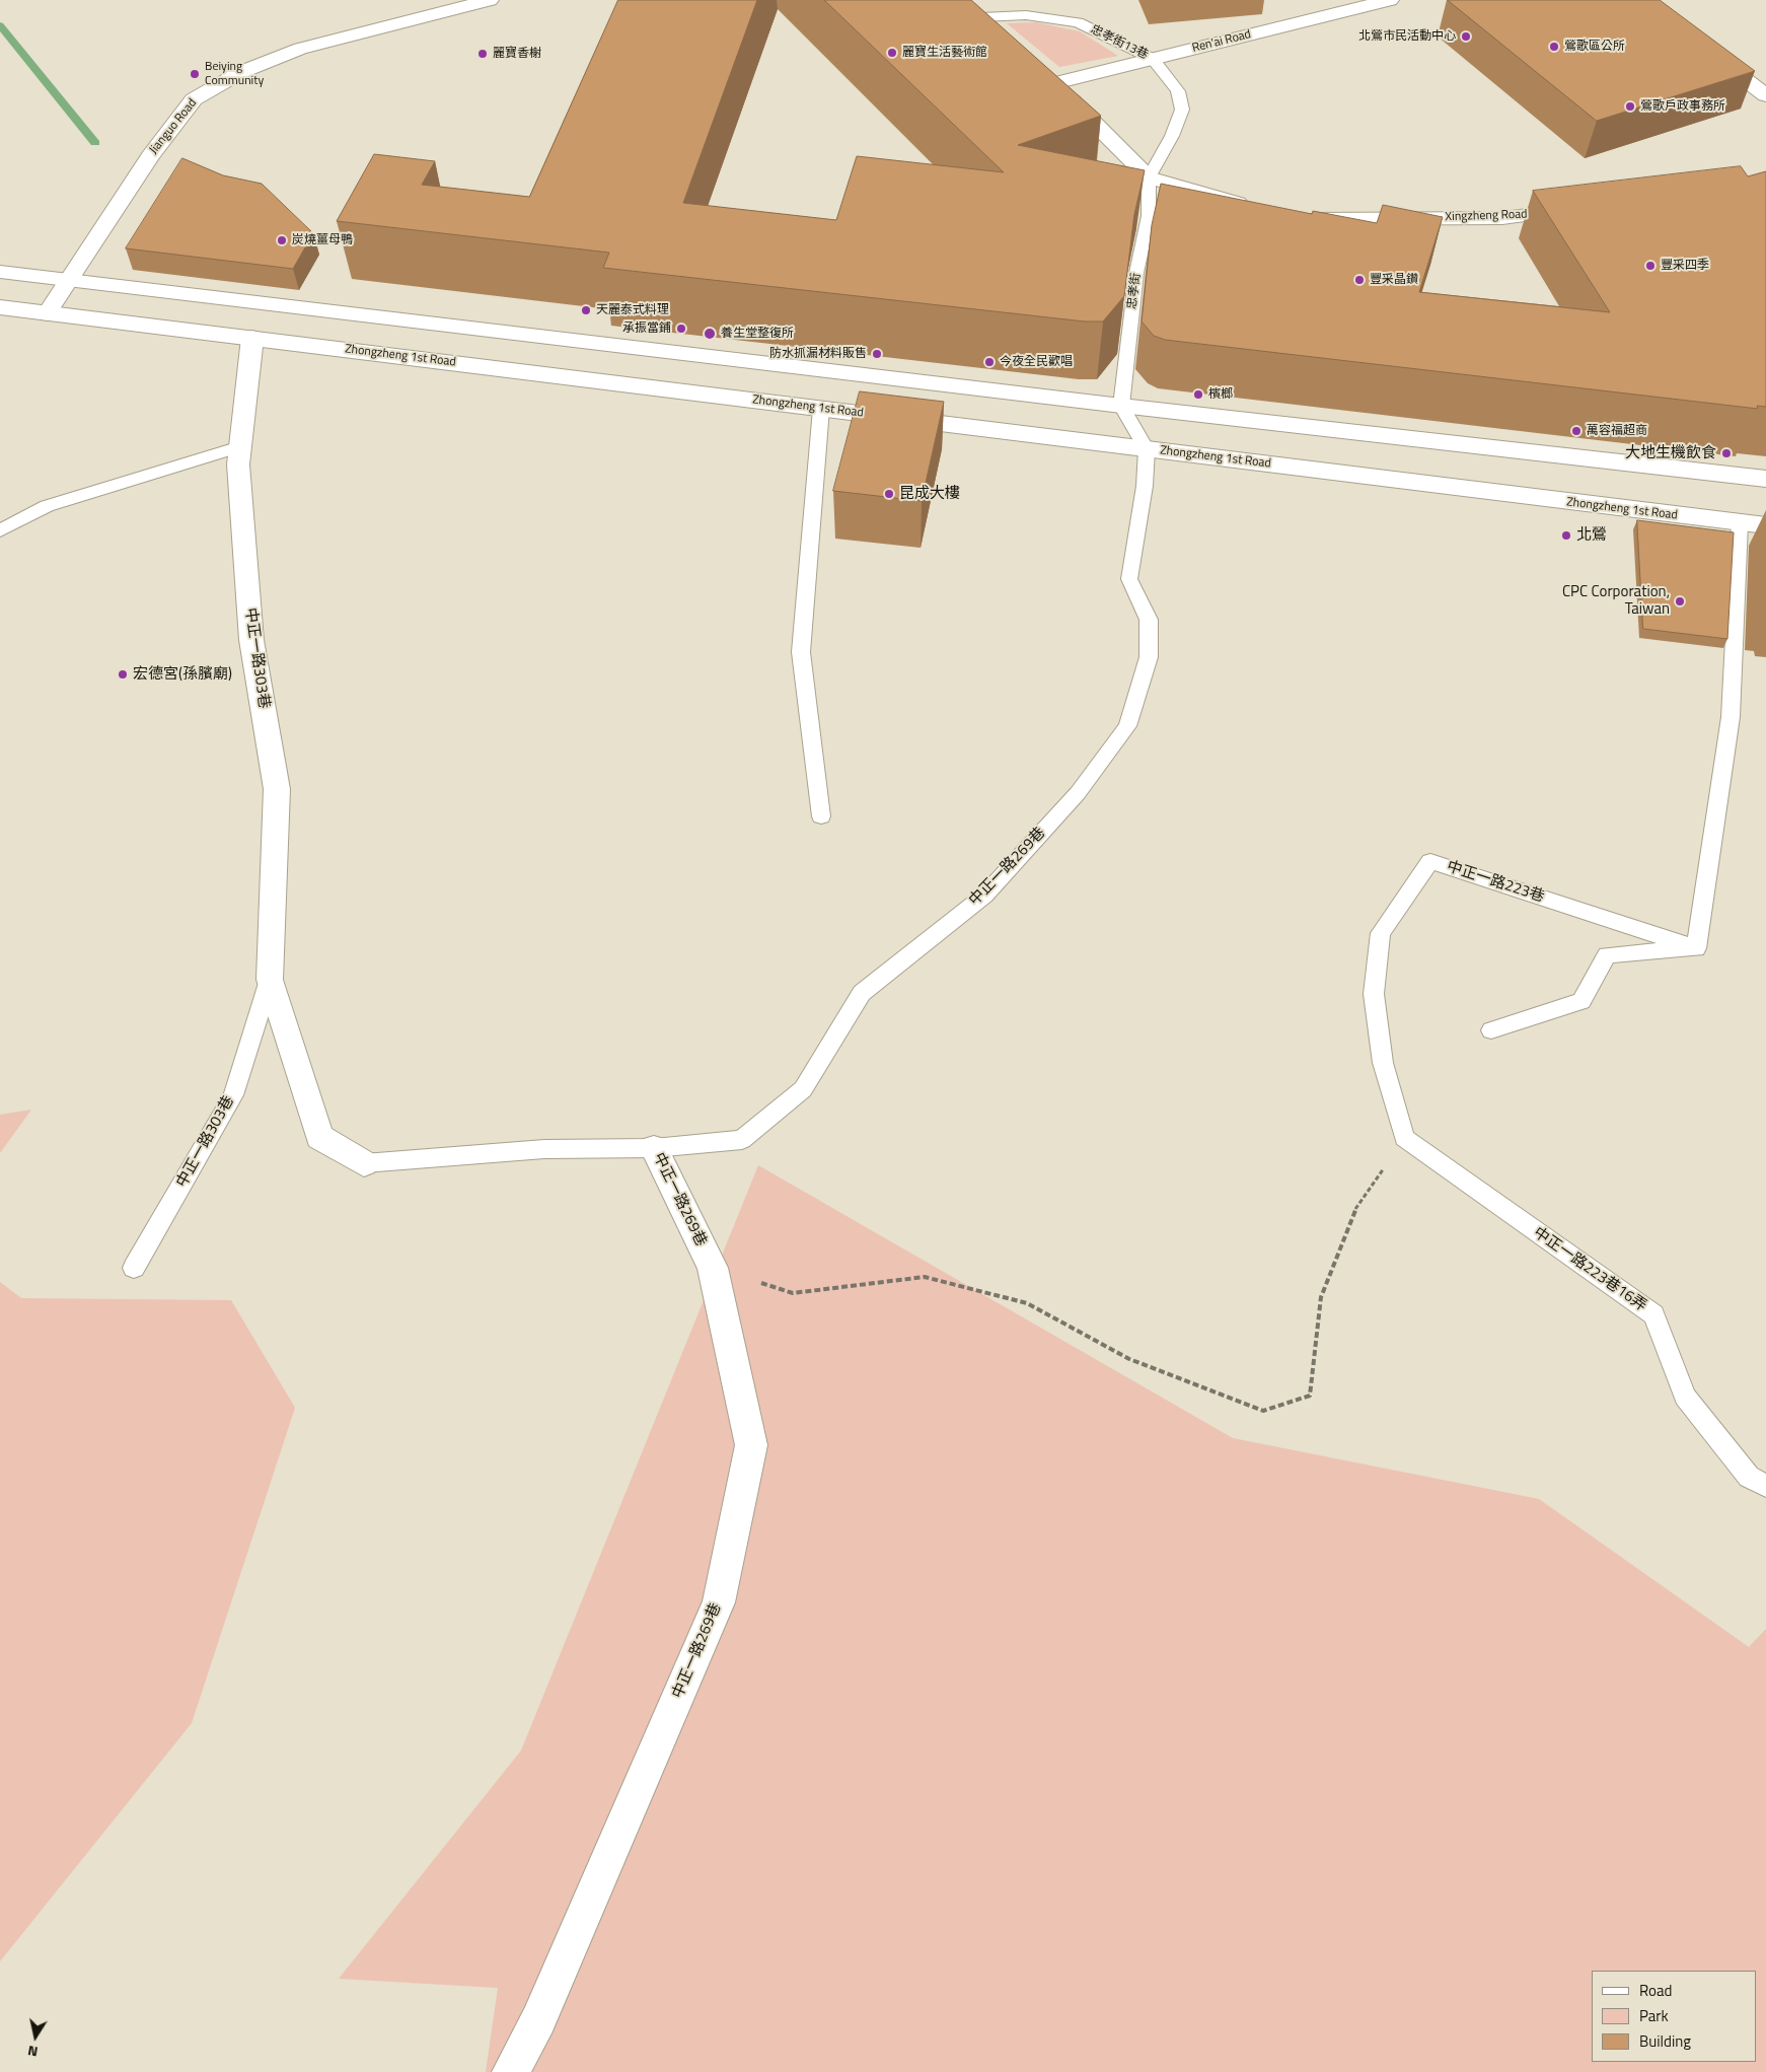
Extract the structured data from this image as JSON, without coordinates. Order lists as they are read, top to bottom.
{
  "streets": {
    "street": [
      "Ren'ai Road",
      "Jianguo Road",
      "Xingzheng Road",
      "Zhongzheng 1st Road",
      "中正一路303巷",
      "中正一路269巷"
    ],
    "lane": [
      "忠孝街13巷",
      "忠孝街",
      "中正一路223巷",
      "中正一路223巷16弄"
    ]
  },
  "crossings": [
    ["Ren'ai Road", "忠孝街13巷"],
    ["忠孝街13巷", "忠孝街"],
    ["Jianguo Road", "Zhongzheng 1st Road"],
    ["Zhongzheng 1st Road", "中正一路303巷"],
    ["Zhongzheng 1st Road", "中正一路269巷"],
    ["中正一路223巷", "中正一路223巷16弄"]
  ],
  "places": [
    "北鶯市民活動中心",
    "鶯歌區公所",
    "麗寶生活藝術館",
    "麗寶香榭",
    "Beiying Community",
    "鶯歌戶政事務所",
    "炭燒薑母鴨",
    "豐采四季",
    "豐采晶鑽",
    "天麗泰式料理",
    "承振當鋪",
    "養生堂整復所",
    "防水抓漏材料販售",
    "今夜全民歡唱",
    "檳榔",
    "萬容福超商",
    "大地生機飲食",
    "昆成大樓",
    "北鶯",
    "CPC Corporation, Taiwan",
    "宏德宮(孫臏廟)"
  ],
  "legend": ["Road", "Park", "Building"],
  "north": "bottom"
}
